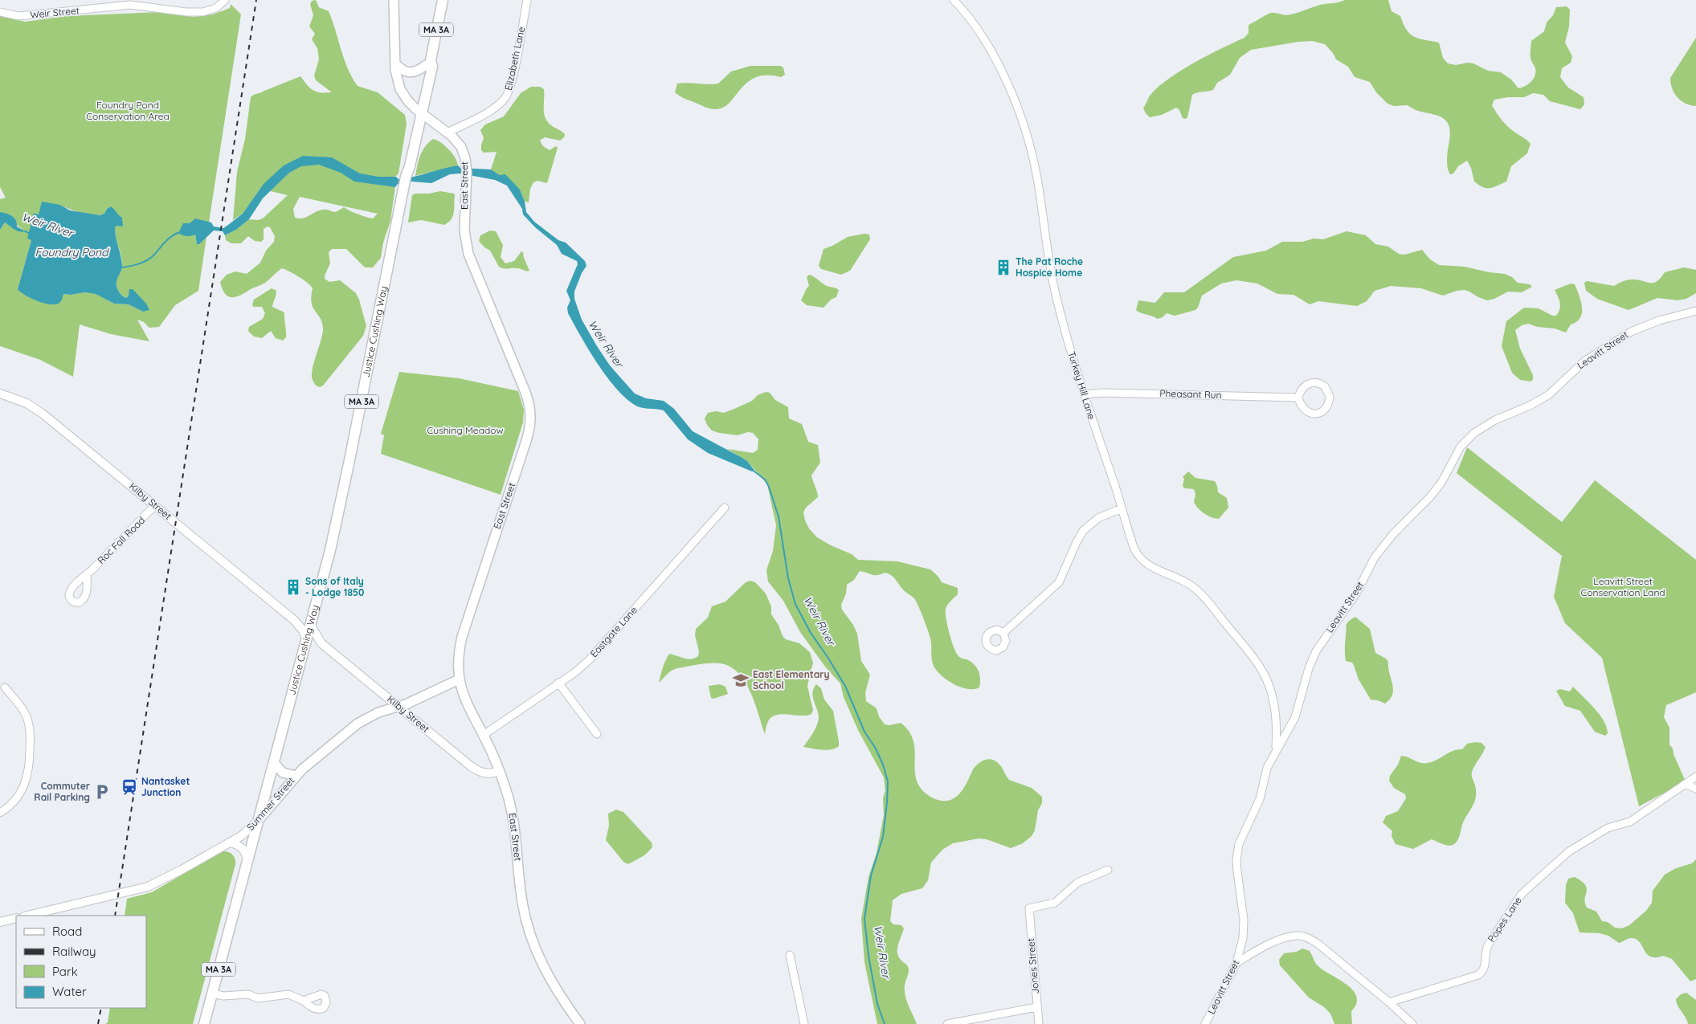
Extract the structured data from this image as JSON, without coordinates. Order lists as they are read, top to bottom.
{
  "streets": {
    "main road": [
      "MA 3A",
      "East Street",
      "Justice Cushing Way",
      "Summer Street"
    ],
    "street": [
      "Weir Street",
      "Elizabeth Lane",
      "Leavitt Street",
      "Turkey Hill Lane",
      "Pheasant Run",
      "Kilby Street",
      "Roc Fall Road",
      "Eastgate Lane",
      "Popes Lane",
      "Jones Street"
    ]
  },
  "crossings": [
    ["Elizabeth Lane", "East Street"],
    ["East Street", "Justice Cushing Way"],
    ["East Street", "Kilby Street"],
    ["East Street", "Eastgate Lane"],
    ["East Street", "Summer Street"],
    ["Justice Cushing Way", "Kilby Street"],
    ["Justice Cushing Way", "Summer Street"],
    ["Leavitt Street", "Turkey Hill Lane"],
    ["Turkey Hill Lane", "Pheasant Run"],
    ["Kilby Street", "Roc Fall Road"],
    ["Kilby Street", "Summer Street"]
  ],
  "water": ["Weir River", "Foundry Pond"],
  "parks": ["Foundry Pond Conservation Area", "Cushing Meadow", "Leavitt Street Conservation Land"],
  "places": {
    "building": ["The Pat Roche Hospice Home", "Sons of Italy - Lodge 1850"],
    "school or university": ["East Elementary School"],
    "station": ["Nantasket Junction"],
    "parking": ["Commuter Rail Parking"]
  },
  "legend": [
    "Road",
    "Railway",
    "Park",
    "Water"
  ]
}
